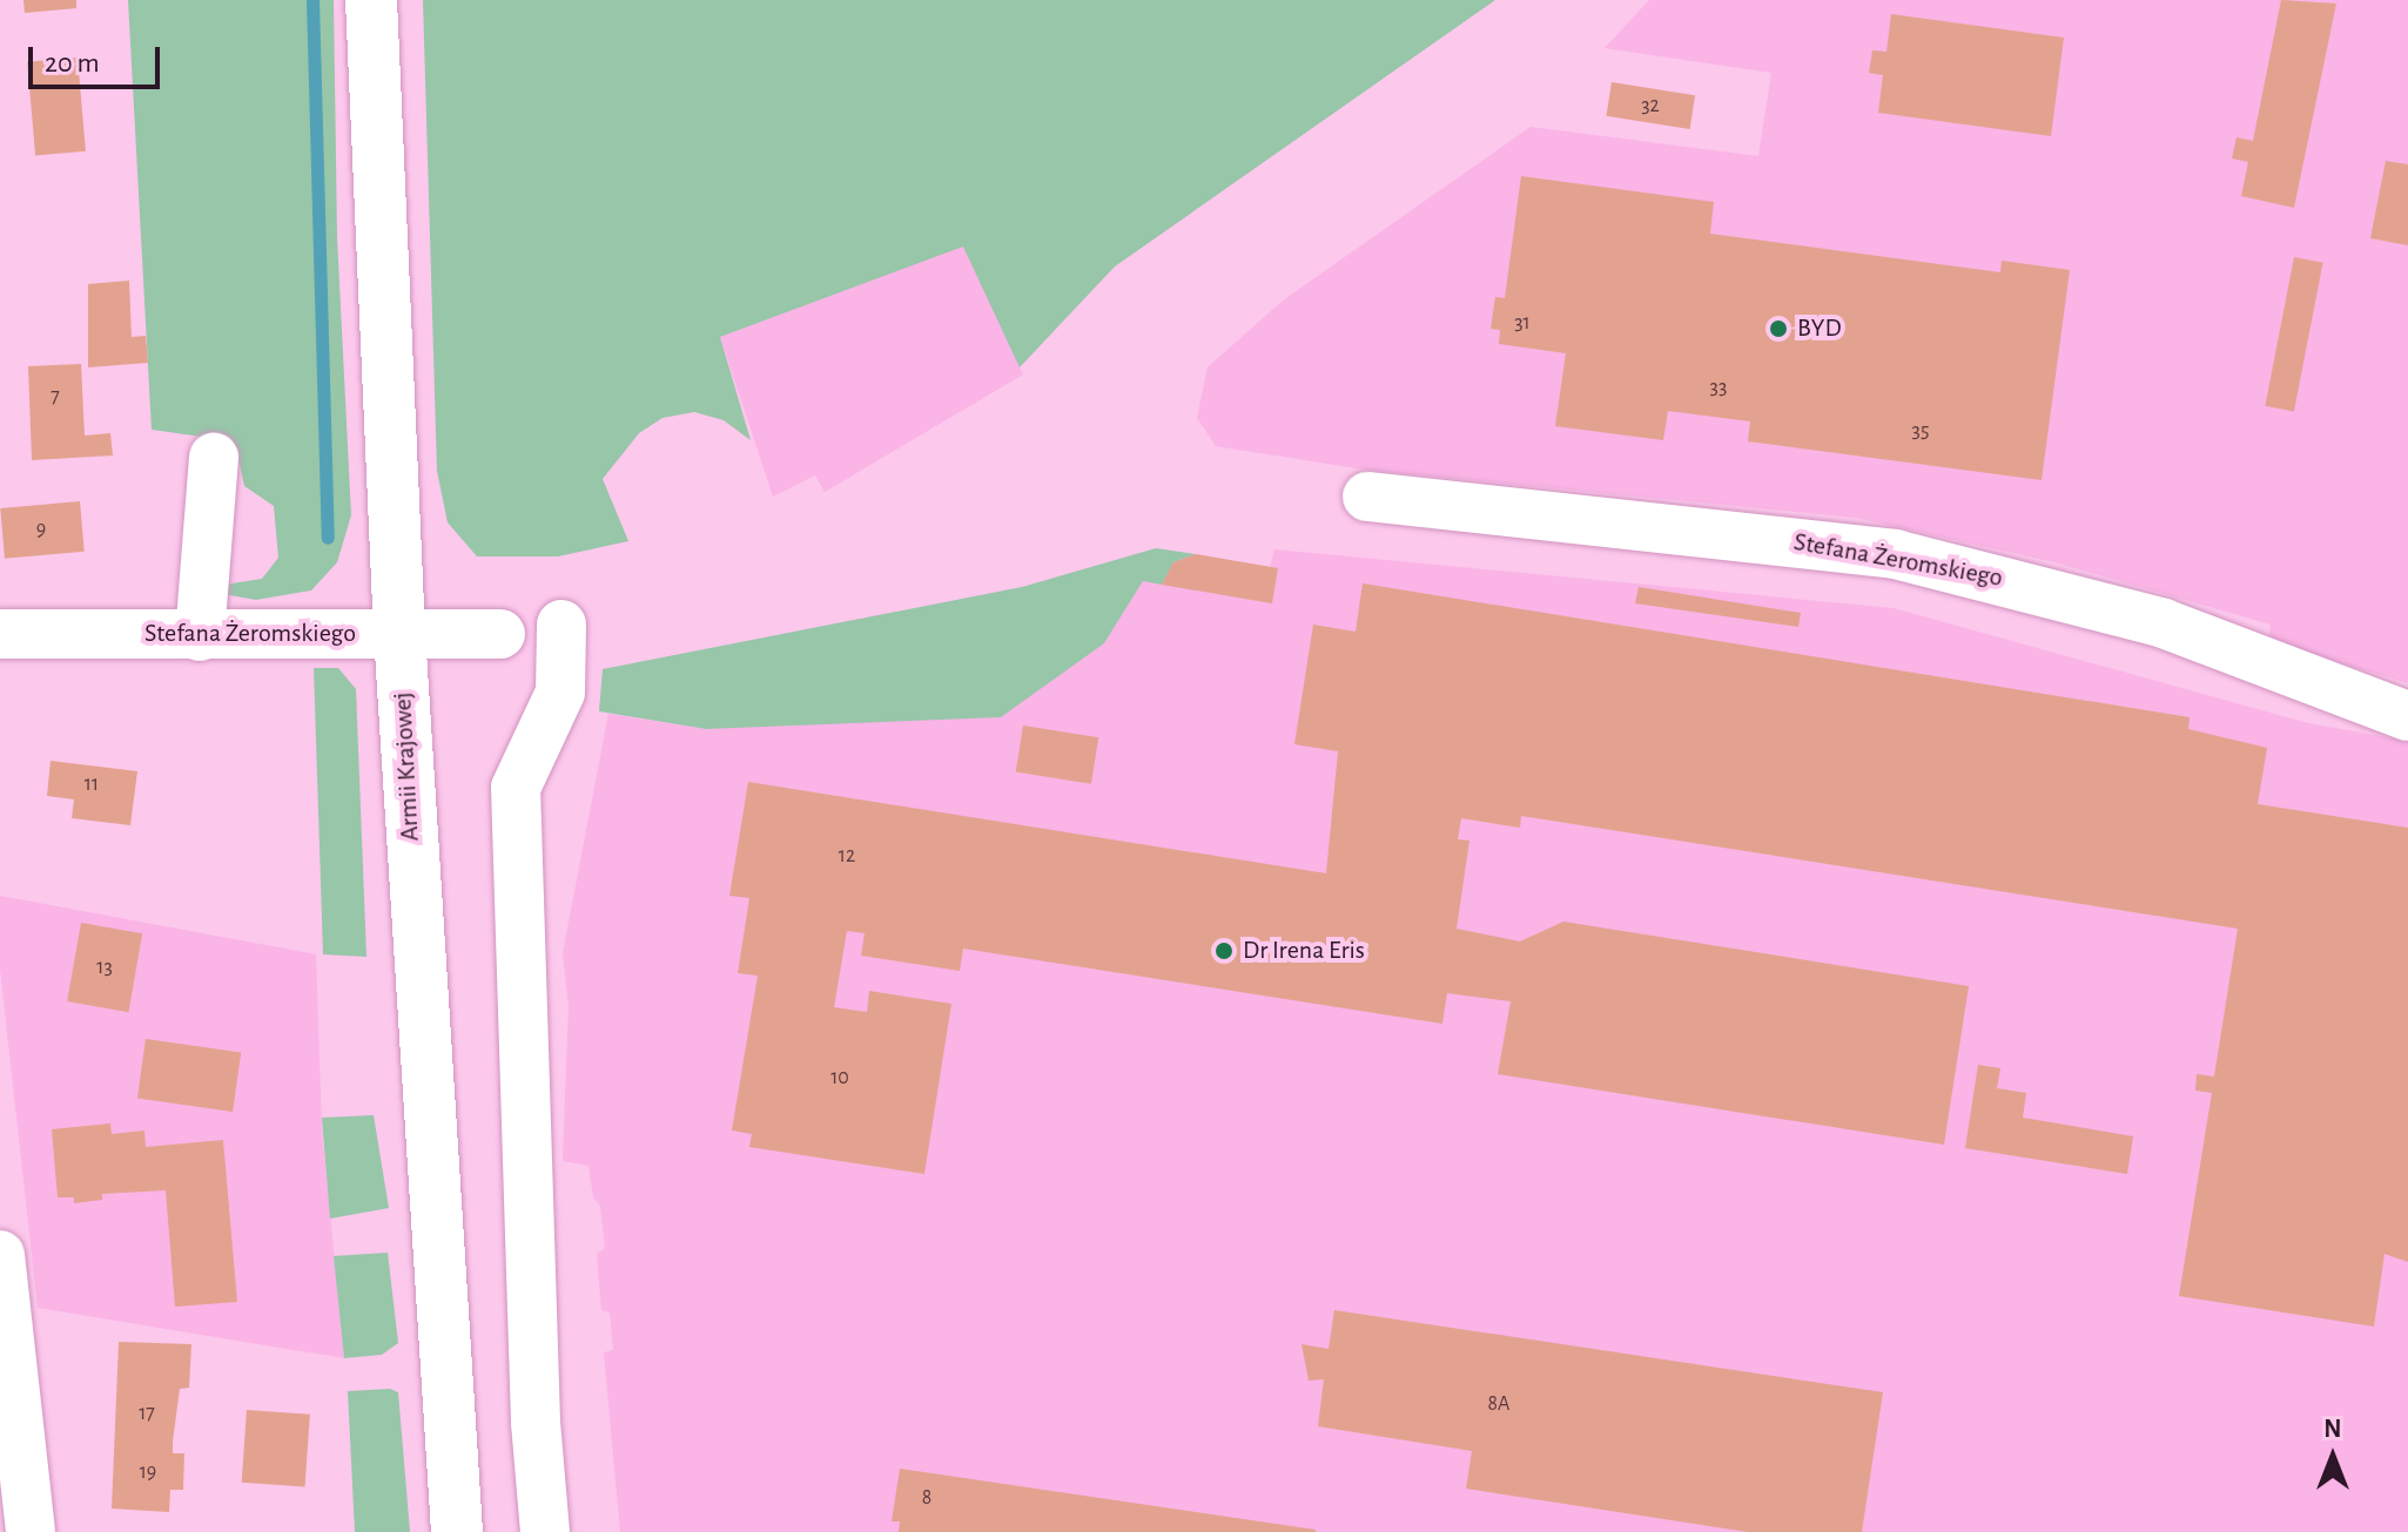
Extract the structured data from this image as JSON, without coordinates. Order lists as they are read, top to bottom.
{
  "streets": {
    "main road": ["Armii Krajowej"],
    "street": ["Stefana Żeromskiego"]
  },
  "crossings": [
    ["Stefana Żeromskiego", "Armii Krajowej"]
  ],
  "places": ["BYD", "Dr Irena Eris"],
  "house_numbers": [
    "32",
    "31",
    "33",
    "7",
    "35",
    "9",
    "11",
    "12",
    "13",
    "10",
    "8A",
    "17",
    "19",
    "8"
  ],
  "scale_bar": "20 m",
  "north": "top"
}
